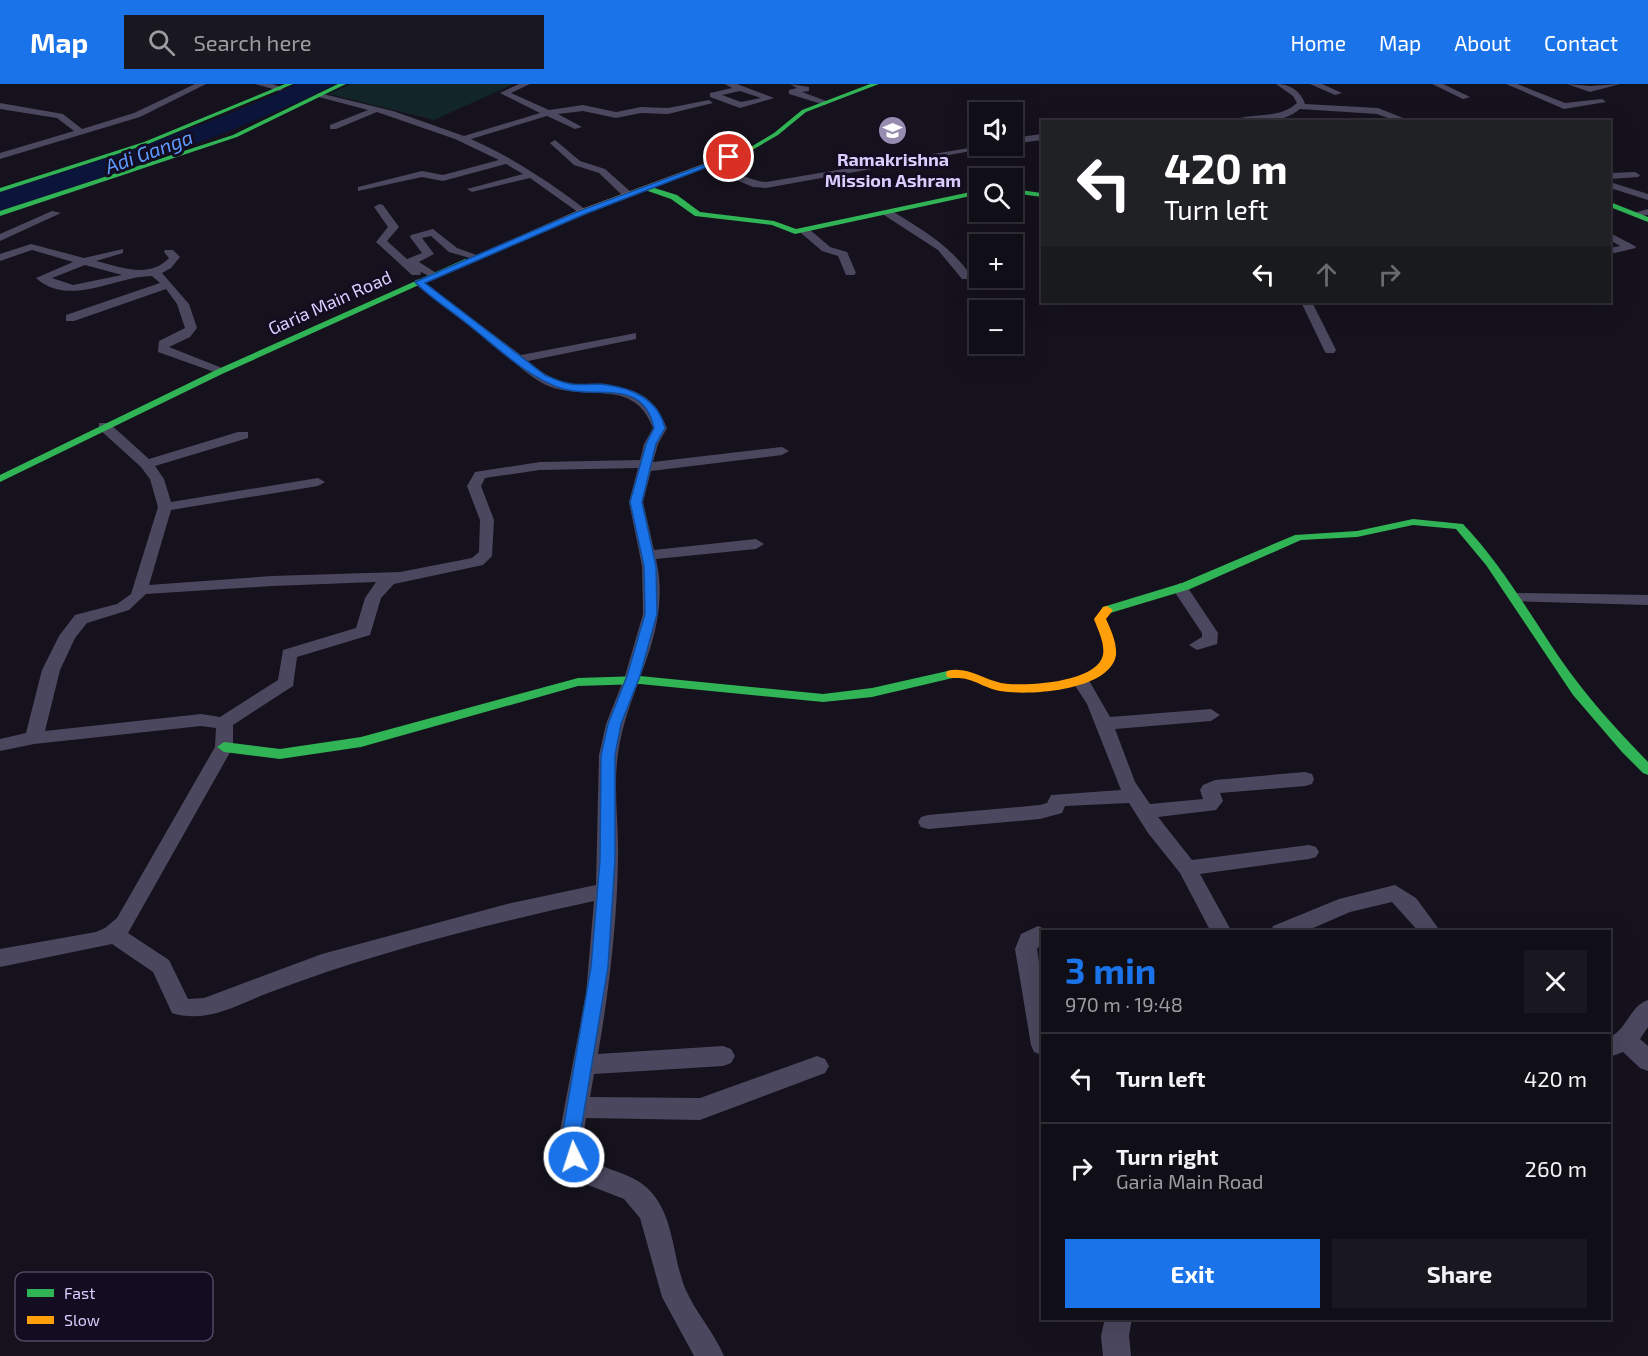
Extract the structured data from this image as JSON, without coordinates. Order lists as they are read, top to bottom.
{
  "streets": {
    "main road": ["Garia Main Road"]
  },
  "water": ["Adi Ganga"],
  "places": {
    "school or university": ["Ramakrishna Mission Ashram"]
  },
  "legend": ["Fast", "Slow"],
  "page": {
    "header": "Map",
    "search": "Search here",
    "nav": [
      "Home",
      "Map",
      "About",
      "Contact"
    ],
    "map_buttons": ["+", "−"],
    "turn": ["420 m", "Turn left"],
    "heading": ["3 min", "970 m · 19:48"],
    "list": [
      {
        "name": "Turn left",
        "value": "420 m"
      },
      {
        "name": "Turn right",
        "note": "Garia Main Road",
        "value": "260 m"
      }
    ],
    "buttons": ["Exit", "Share"]
  }
}
